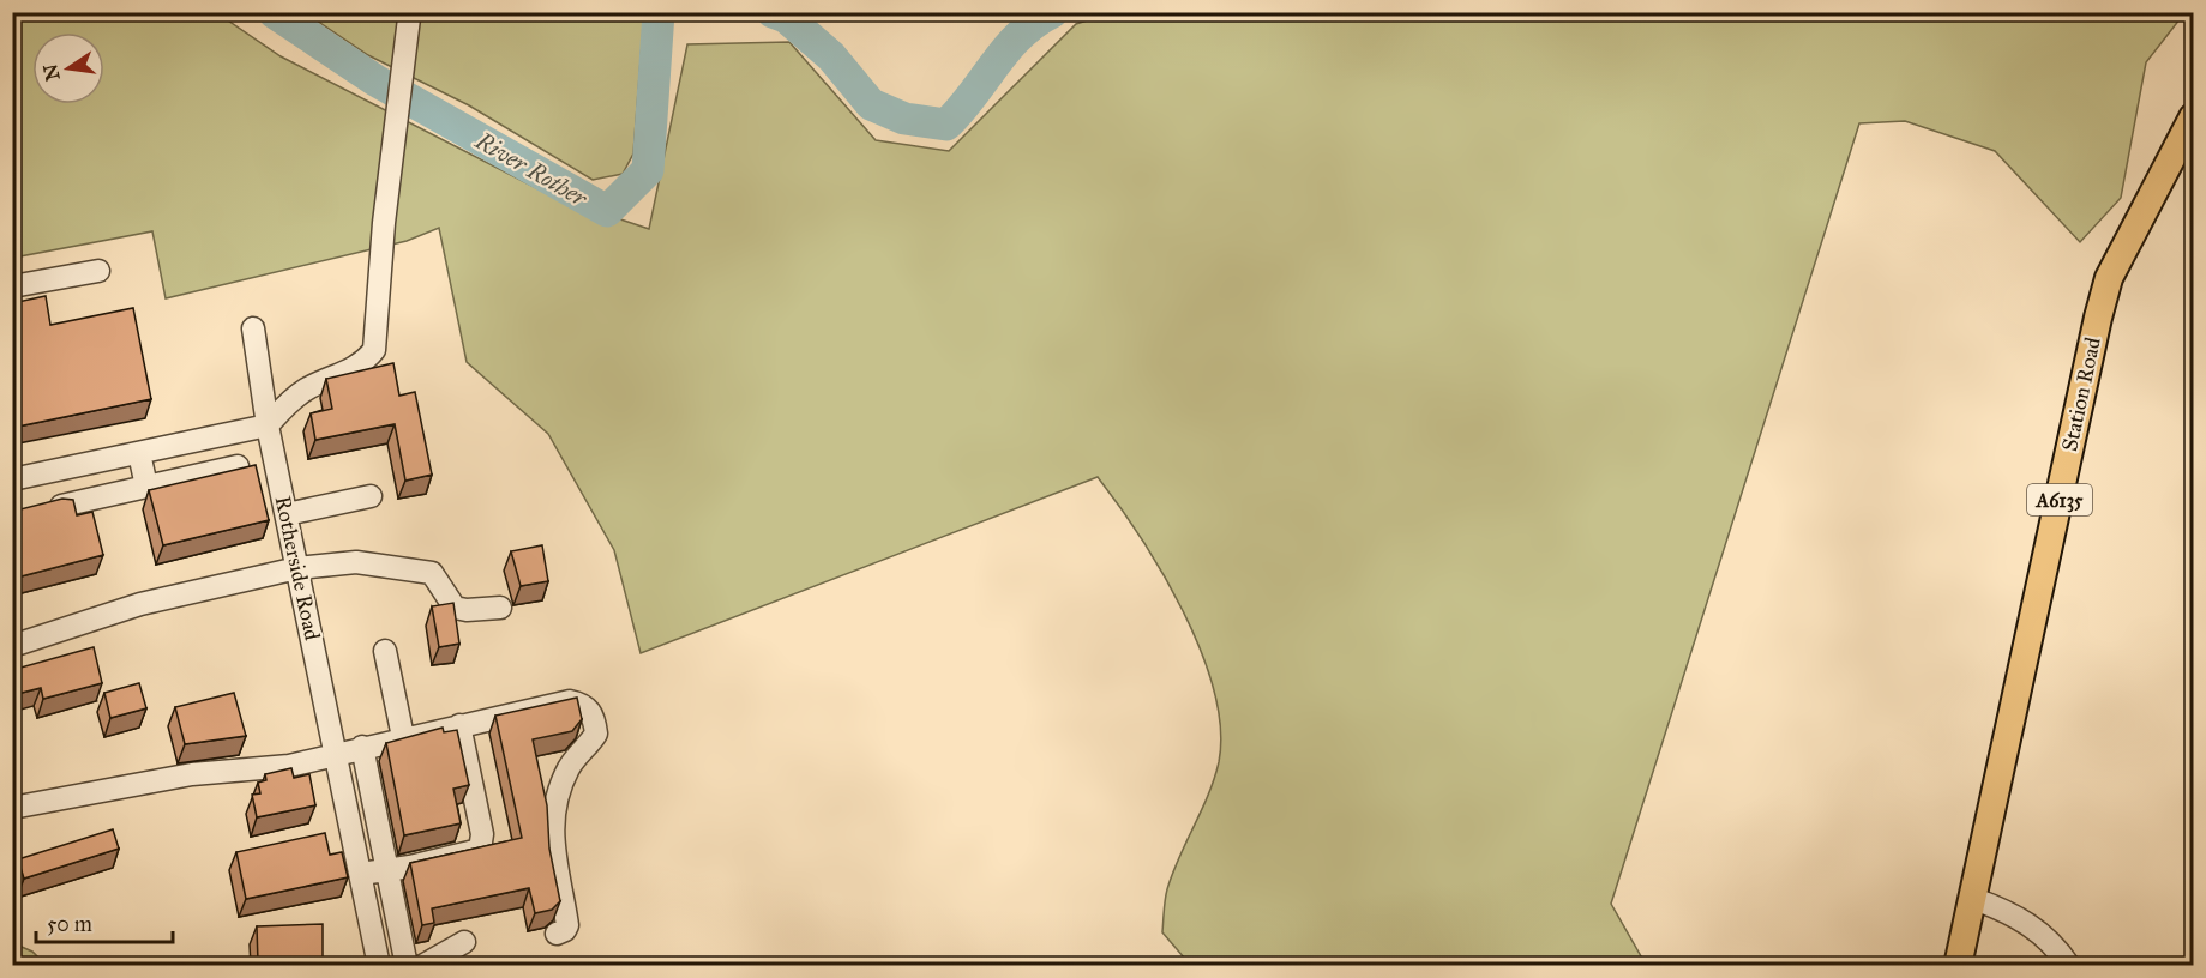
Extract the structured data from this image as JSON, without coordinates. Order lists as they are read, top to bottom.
{
  "streets": {
    "main road": ["Station Road", "A6135"],
    "street": ["Rotherside Road"]
  },
  "crossings": [
    ["Station Road", "A6135"]
  ],
  "water": ["River Rother"],
  "scale_bar": "50 m",
  "north": "left"
}
